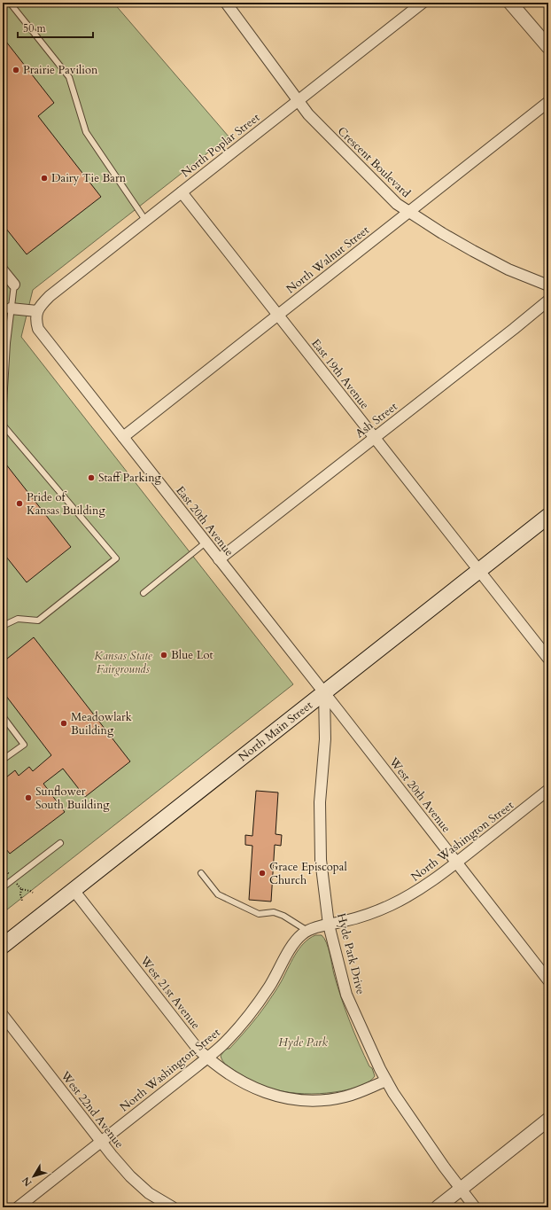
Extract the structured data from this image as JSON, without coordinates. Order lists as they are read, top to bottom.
{
  "streets": {
    "main road": ["North Main Street"],
    "street": [
      "North Poplar Street",
      "Crescent Boulevard",
      "North Walnut Street",
      "East 19th Avenue",
      "Ash Street",
      "East 20th Avenue",
      "West 20th Avenue",
      "North Washington Street",
      "Hyde Park Drive",
      "West 21st Avenue",
      "West 22nd Avenue"
    ]
  },
  "crossings": [
    ["North Poplar Street", "Crescent Boulevard"],
    ["North Poplar Street", "East 19th Avenue"],
    ["North Poplar Street", "East 20th Avenue"],
    ["Crescent Boulevard", "North Walnut Street"],
    ["North Walnut Street", "East 19th Avenue"],
    ["North Walnut Street", "East 20th Avenue"],
    ["East 19th Avenue", "Ash Street"],
    ["East 19th Avenue", "North Main Street"],
    ["Ash Street", "East 20th Avenue"],
    ["East 20th Avenue", "North Main Street"],
    ["East 20th Avenue", "West 20th Avenue"],
    ["East 20th Avenue", "Hyde Park Drive"],
    ["North Main Street", "West 20th Avenue"],
    ["North Main Street", "Hyde Park Drive"],
    ["North Main Street", "West 21st Avenue"],
    ["West 20th Avenue", "North Washington Street"],
    ["West 20th Avenue", "Hyde Park Drive"],
    ["North Washington Street", "Hyde Park Drive"],
    ["North Washington Street", "West 21st Avenue"],
    ["North Washington Street", "West 22nd Avenue"],
    ["Hyde Park Drive", "West 21st Avenue"]
  ],
  "parks": ["Kansas State Fairgrounds", "Hyde Park"],
  "places": [
    "Prairie Pavilion",
    "Dairy Tie Barn",
    "Staff Parking",
    "Pride of Kansas Building",
    "Blue Lot",
    "Meadowlark Building",
    "Sunflower South Building",
    "Grace Episcopal Church"
  ],
  "scale_bar": "50 m",
  "north": "bottom left"
}
